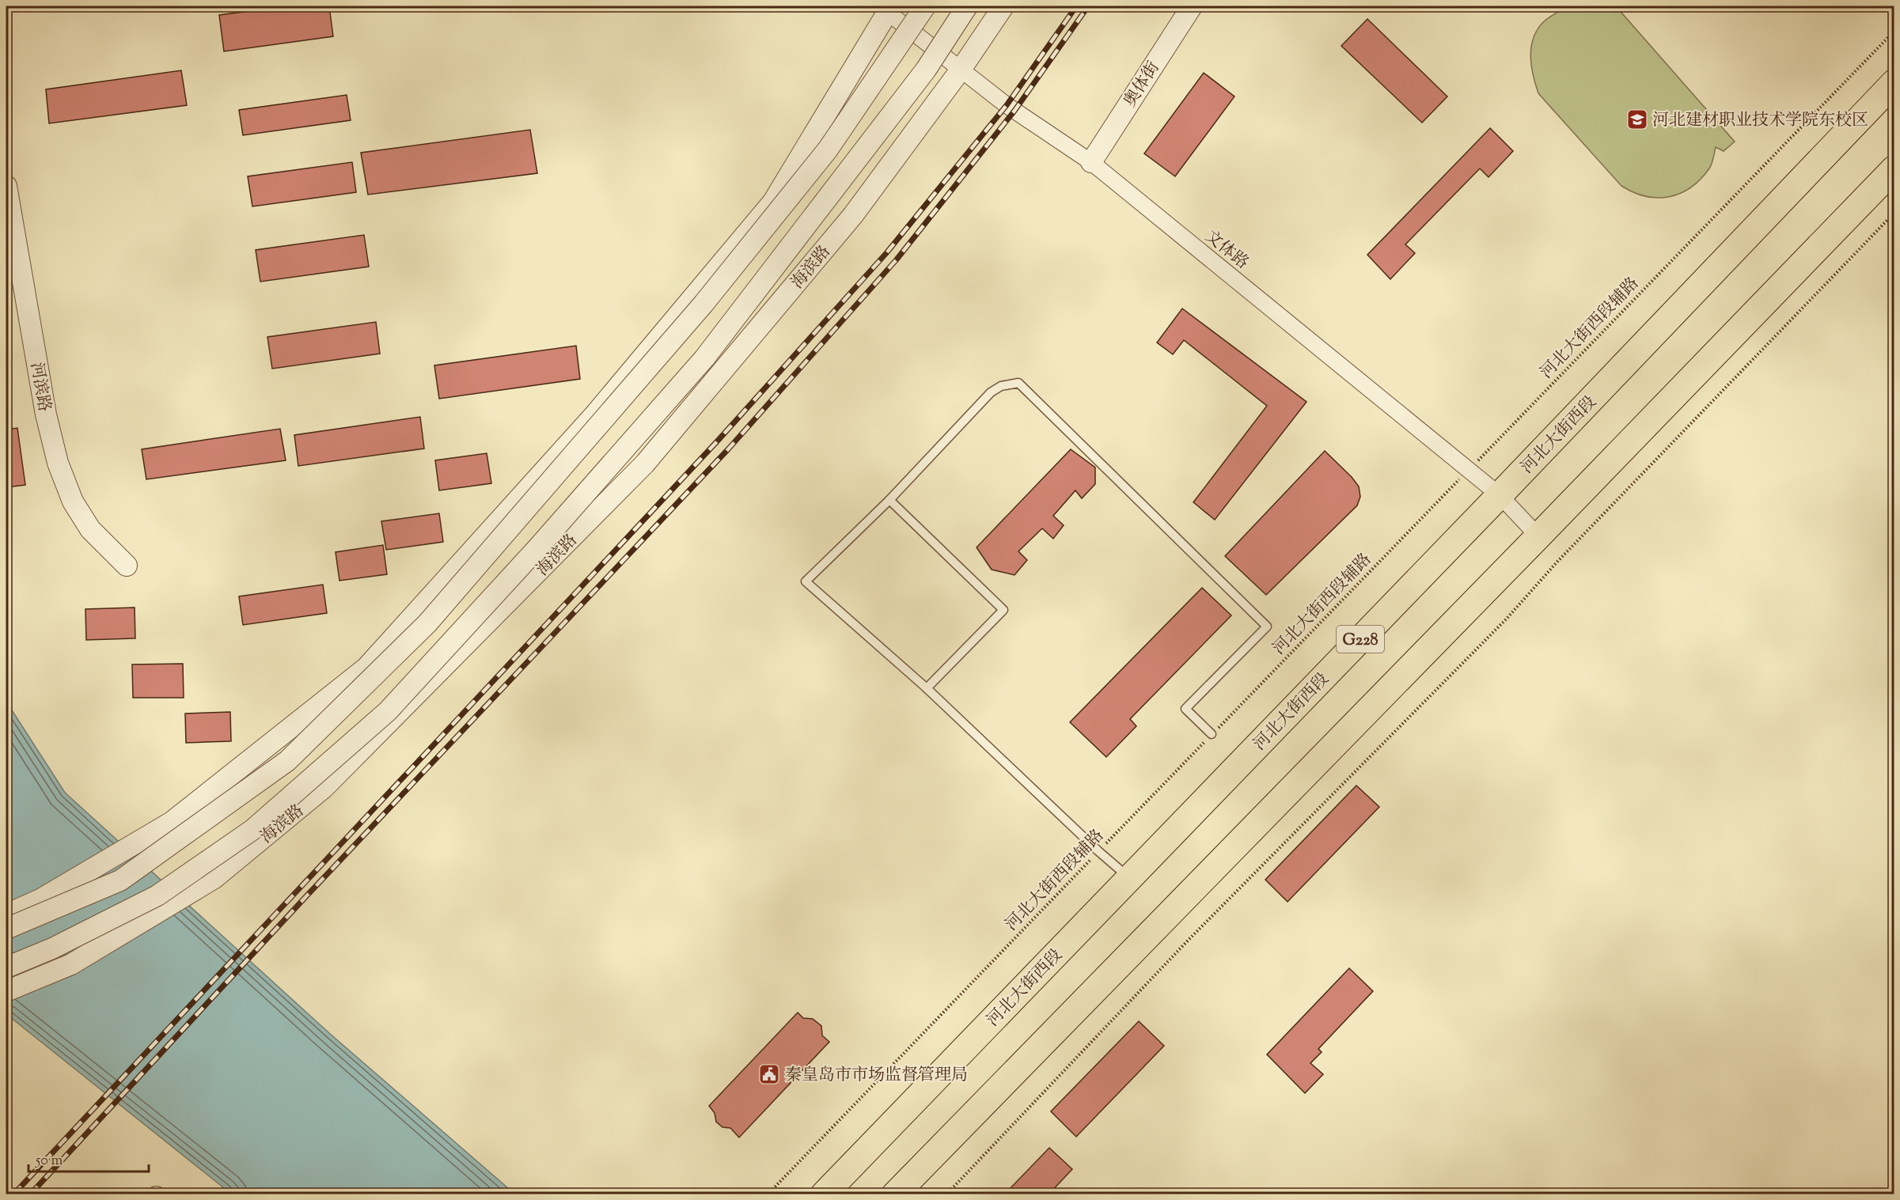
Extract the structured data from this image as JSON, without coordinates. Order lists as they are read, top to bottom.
{
  "streets": {
    "highway": ["河北大街西段", "G228"],
    "street": [
      "奥体街",
      "文体路",
      "海滨路",
      "河滨路"
    ],
    "path": ["河北大街西段辅路"]
  },
  "crossings": [
    ["奥体街", "文体路"],
    ["文体路", "海滨路"],
    ["文体路", "河北大街西段辅路"],
    ["文体路", "河北大街西段"]
  ],
  "places": {
    "school or university": ["河北建材职业技术学院东校区"],
    "public building": ["秦皇岛市市场监督管理局"]
  },
  "scale_bar": "50 m"
}
